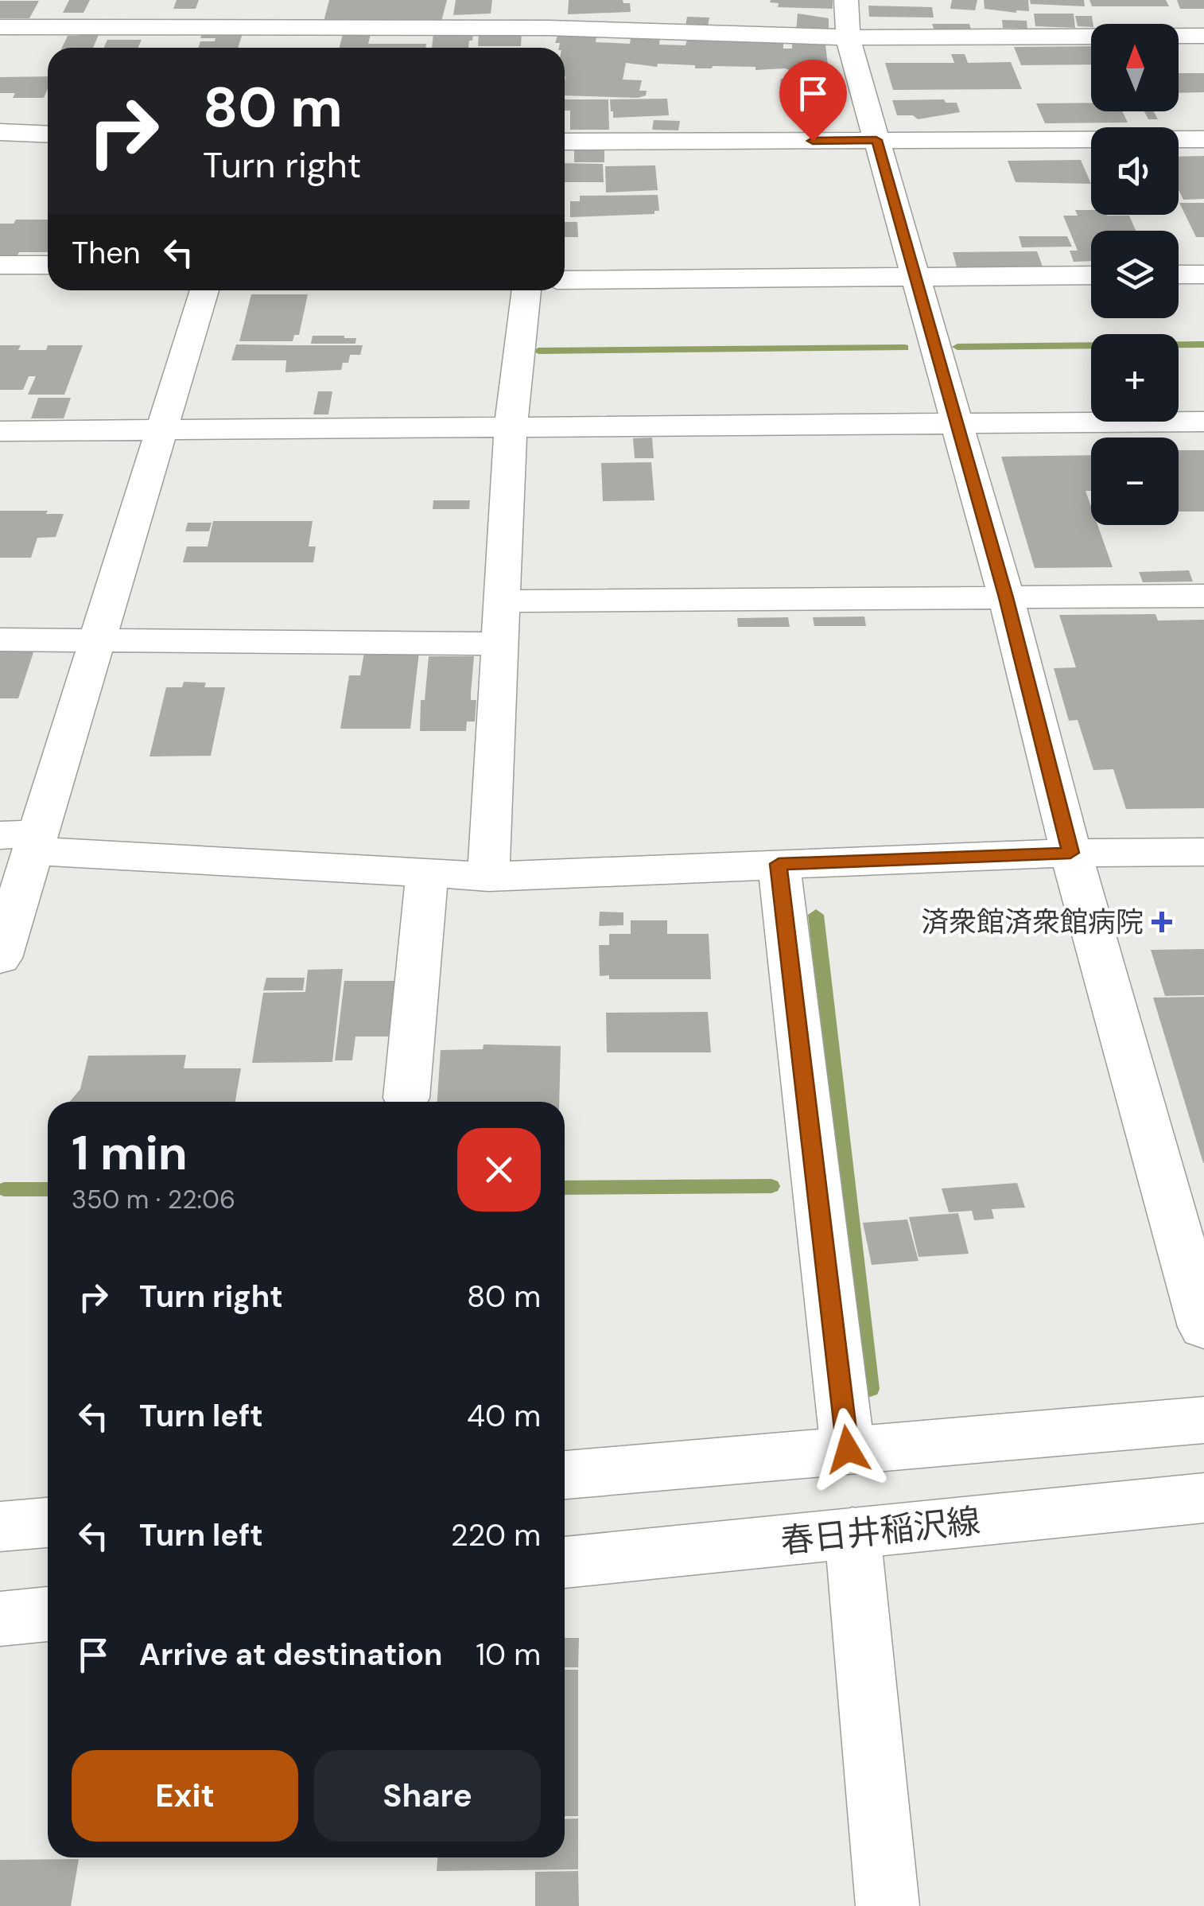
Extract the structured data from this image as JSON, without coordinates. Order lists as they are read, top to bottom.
{
  "streets": {
    "street": ["春日井稲沢線"]
  },
  "places": {
    "health": ["済衆館済衆館病院"]
  },
  "north": "top",
  "page": {
    "map_buttons": ["+", "−"],
    "turn": ["80 m", "Turn right"],
    "then": "Then",
    "heading": ["1 min", "350 m · 22:06"],
    "list": [
      {
        "name": "Turn right",
        "value": "80 m"
      },
      {
        "name": "Turn left",
        "value": "40 m"
      },
      {
        "name": "Turn left",
        "value": "220 m"
      },
      {
        "name": "Arrive at destination",
        "value": "10 m"
      }
    ],
    "buttons": ["Exit", "Share"]
  }
}
